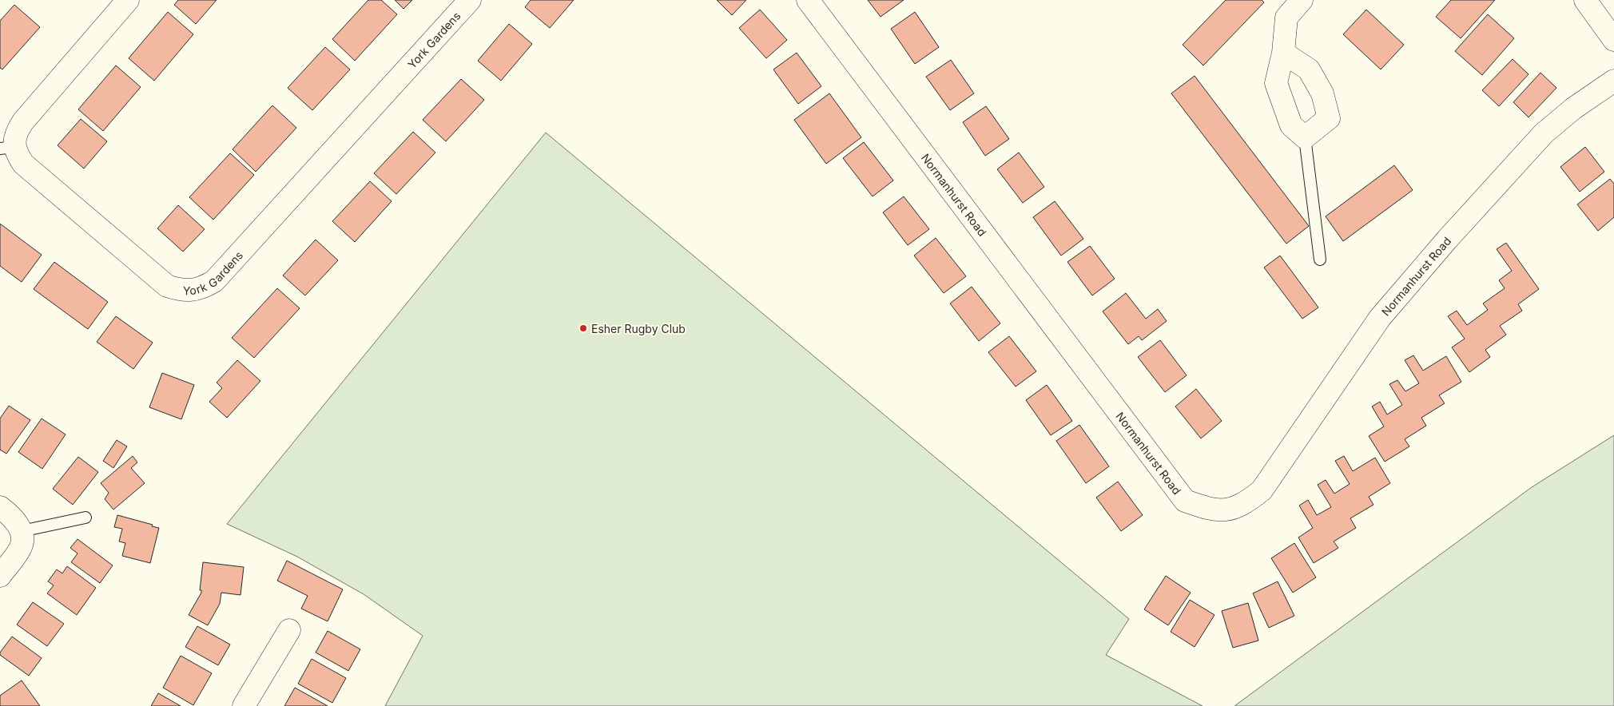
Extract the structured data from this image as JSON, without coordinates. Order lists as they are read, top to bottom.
{
  "streets": {
    "street": ["York Gardens", "Normanhurst Road"]
  },
  "places": ["Esher Rugby Club"]
}
